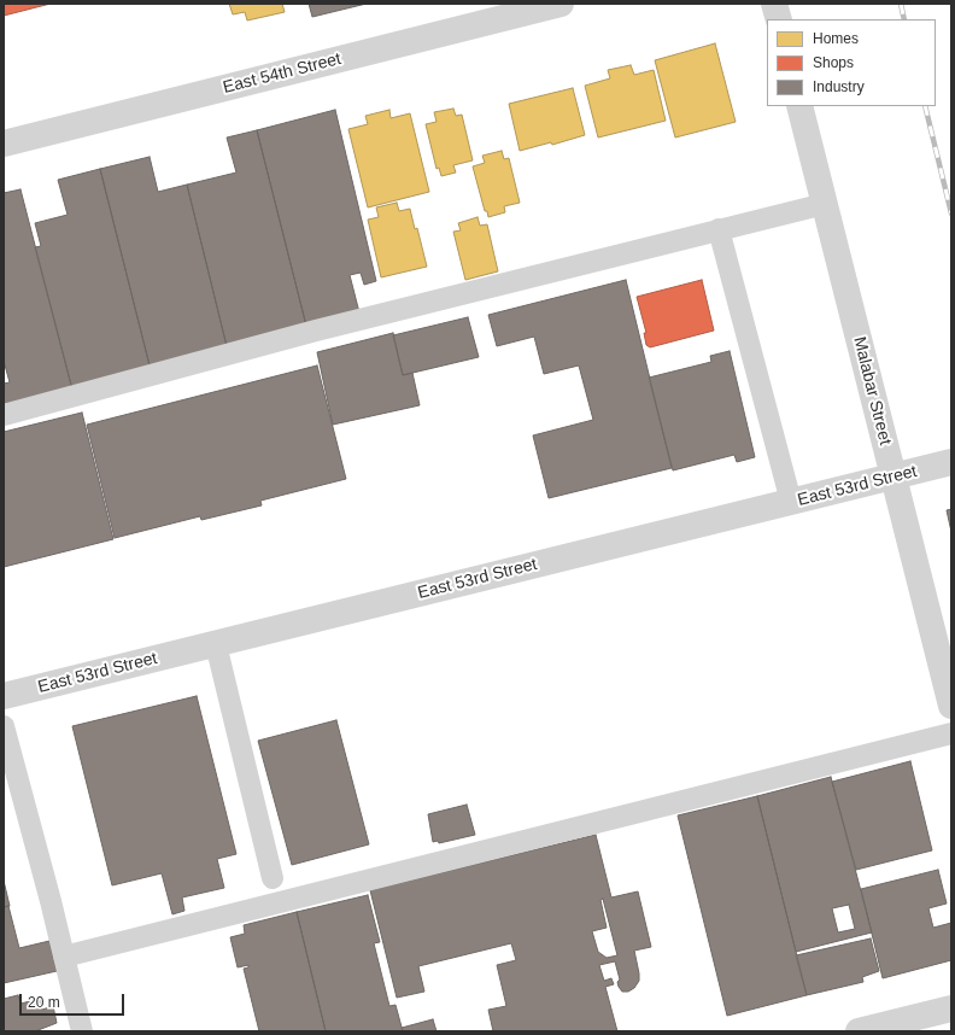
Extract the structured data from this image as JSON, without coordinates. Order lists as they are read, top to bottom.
{
  "streets": {
    "street": ["East 54th Street", "Malabar Street", "East 53rd Street"]
  },
  "crossings": [
    ["Malabar Street", "East 53rd Street"]
  ],
  "legend": ["Homes", "Shops", "Industry"],
  "scale_bar": "20 m"
}
